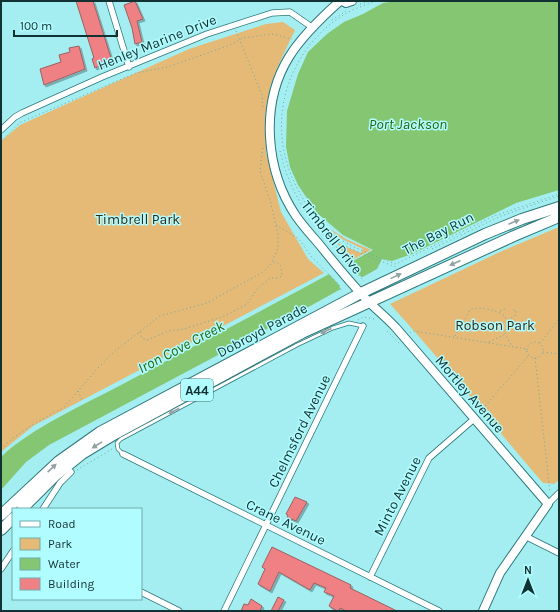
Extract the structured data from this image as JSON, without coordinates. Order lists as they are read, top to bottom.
{
  "streets": {
    "highway": ["Dobroyd Parade", "A44"],
    "street": [
      "Henley Marine Drive",
      "Timbrell Drive",
      "Mortley Avenue",
      "Chelmsford Avenue",
      "Minto Avenue",
      "Crane Avenue"
    ],
    "path": ["The Bay Run"]
  },
  "crossings": [
    ["Henley Marine Drive", "Timbrell Drive"],
    ["Timbrell Drive", "Dobroyd Parade"],
    ["Timbrell Drive", "Mortley Avenue"],
    ["Dobroyd Parade", "Mortley Avenue"],
    ["Mortley Avenue", "Minto Avenue"],
    ["Chelmsford Avenue", "Crane Avenue"],
    ["Minto Avenue", "Crane Avenue"]
  ],
  "water": ["Port Jackson", "Iron Cove Creek"],
  "parks": ["Timbrell Park", "Robson Park"],
  "legend": [
    "Road",
    "Park",
    "Water",
    "Building"
  ],
  "scale_bar": "100 m",
  "north": "top"
}
